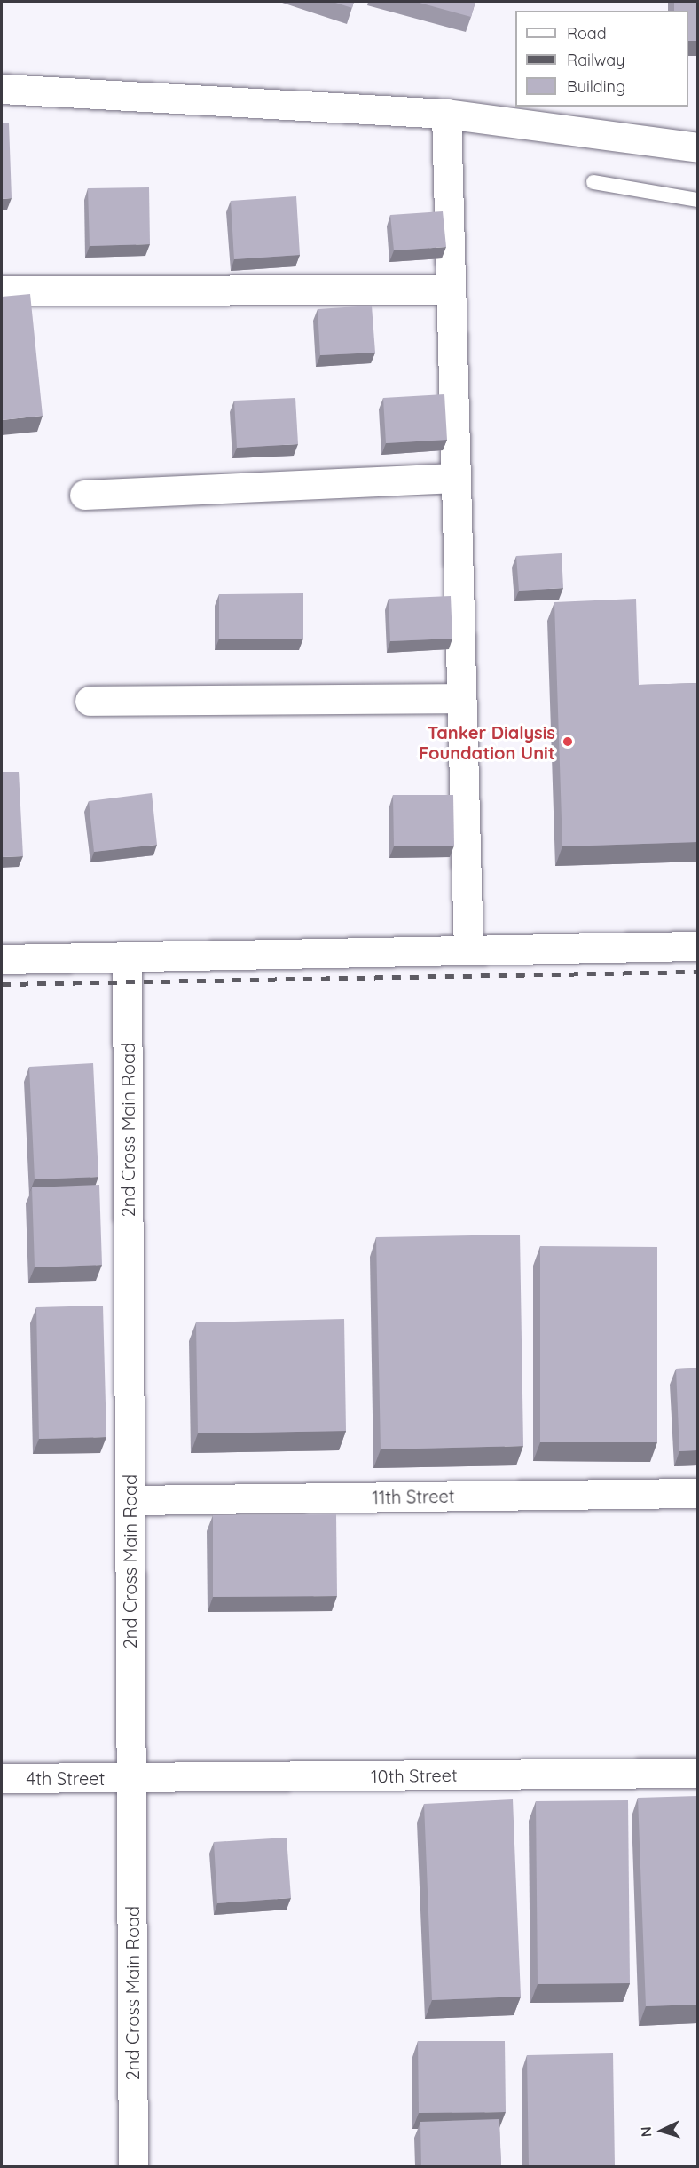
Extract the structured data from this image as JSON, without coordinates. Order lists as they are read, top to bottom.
{
  "streets": {
    "street": [
      "2nd Cross Main Road",
      "11th Street",
      "10th Street",
      "4th Street"
    ]
  },
  "crossings": [
    ["2nd Cross Main Road", "11th Street"],
    ["2nd Cross Main Road", "10th Street"],
    ["2nd Cross Main Road", "4th Street"],
    ["10th Street", "4th Street"]
  ],
  "places": ["Tanker Dialysis Foundation Unit"],
  "legend": ["Road", "Railway", "Building"],
  "north": "left"
}
